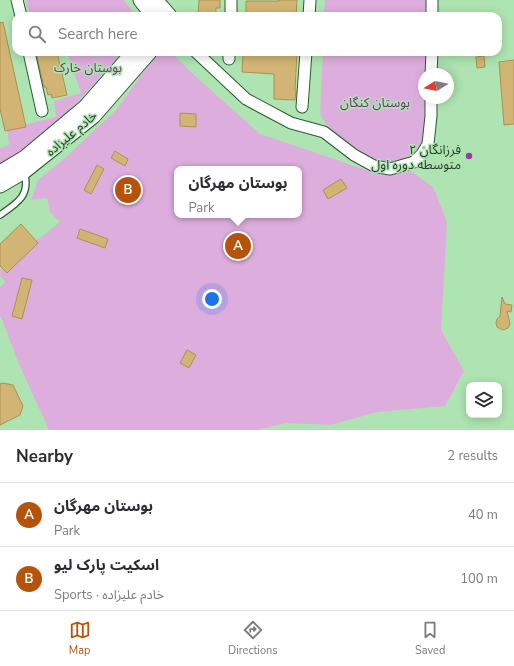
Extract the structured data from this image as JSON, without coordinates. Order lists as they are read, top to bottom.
{
  "streets": {
    "main road": ["خادم علیزاده"]
  },
  "parks": ["بوستان خارک", "بوستان کنگان"],
  "places": ["فرزانگان ۲ متوسطه دوره اول"],
  "north": "left",
  "page": {
    "search": "Search here",
    "popup": ["بوستان مهرگان", "Park"],
    "pins": ["B", "A"],
    "heading": ["Nearby", "2 results"],
    "list": [
      {
        "mark": "A",
        "name": "بوستان مهرگان",
        "note": "Park",
        "value": "40 m"
      },
      {
        "mark": "B",
        "name": "اسکیت پارک لیو",
        "note": "Sports · خادم علیزاده",
        "value": "100 m"
      }
    ],
    "nav": ["Map", "Directions", "Saved"]
  }
}
